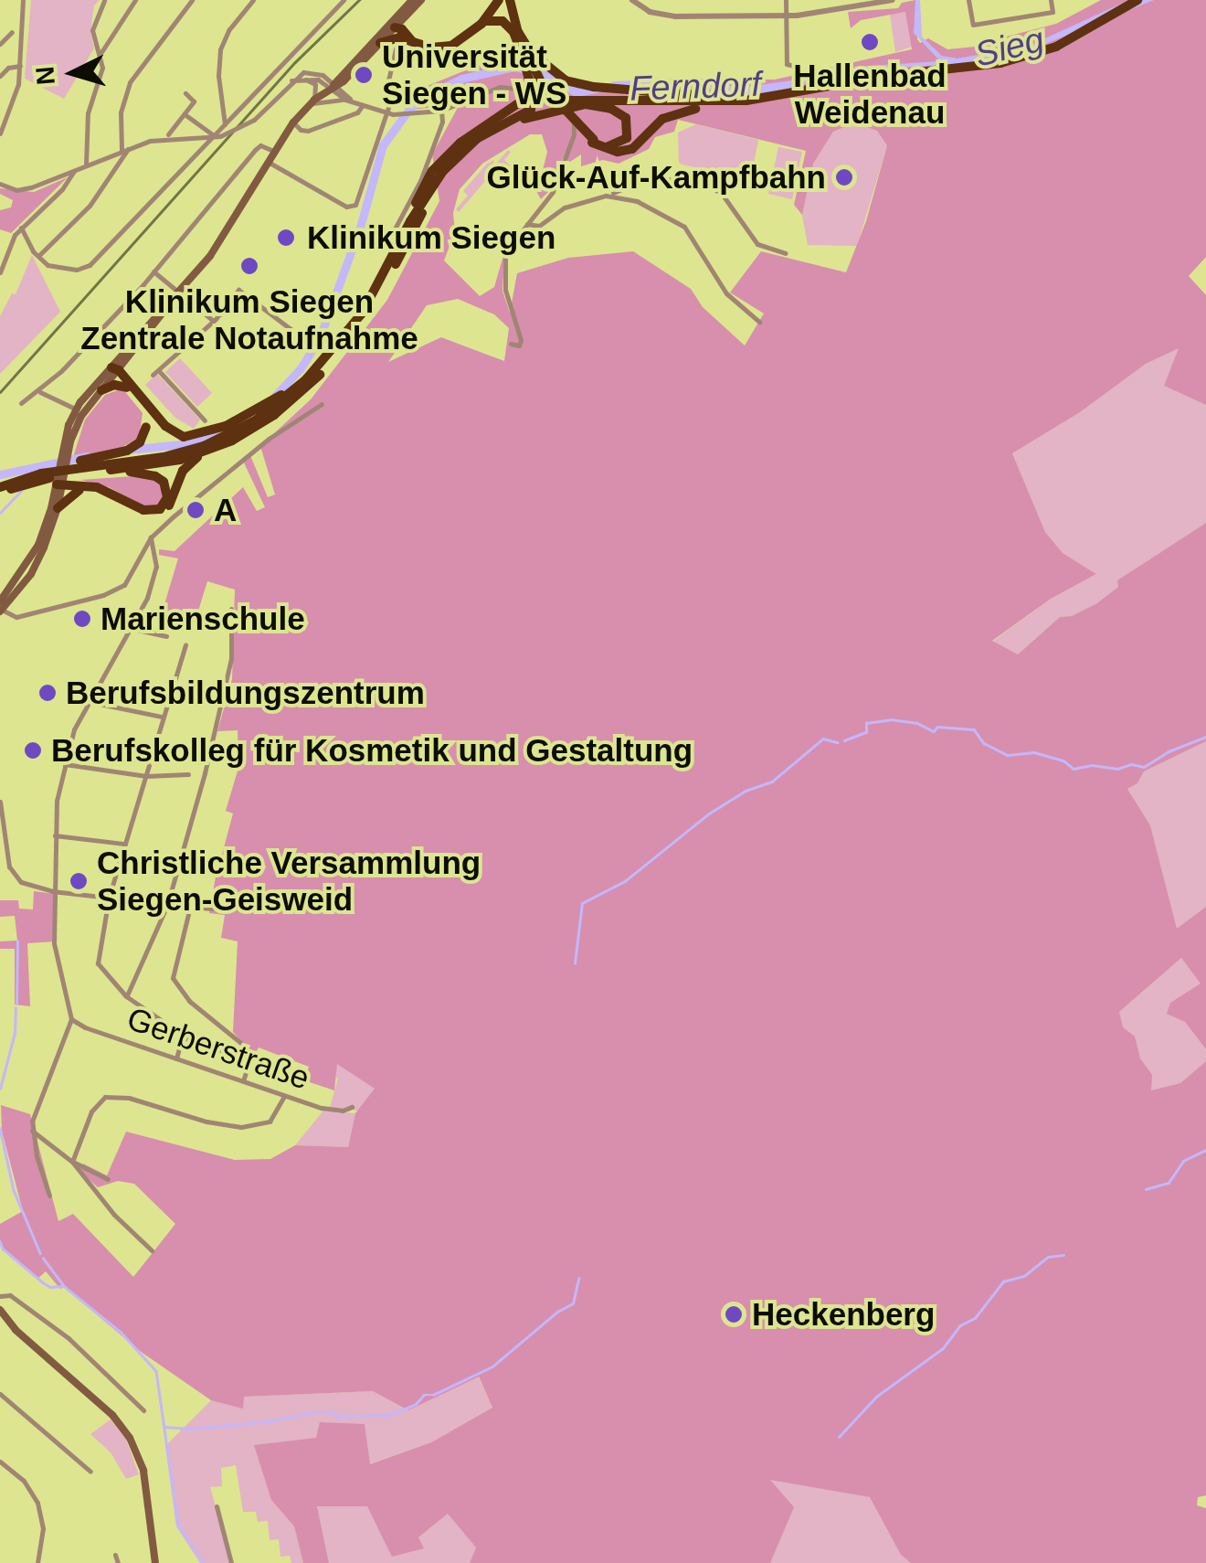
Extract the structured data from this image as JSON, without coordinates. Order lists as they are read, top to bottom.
{
  "streets": {
    "street": ["Gerberstraße"]
  },
  "water": ["Sieg", "Ferndorf"],
  "places": [
    "Hallenbad Weidenau",
    "Universität Siegen - WS",
    "Glück-Auf-Kampfbahn",
    "Klinikum Siegen",
    "Klinikum Siegen Zentrale Notaufnahme",
    "A",
    "Marienschule",
    "Berufsbildungszentrum",
    "Berufskolleg für Kosmetik und Gestaltung",
    "Christliche Versammlung Siegen-Geisweid",
    "Heckenberg"
  ],
  "north": "left"
}
